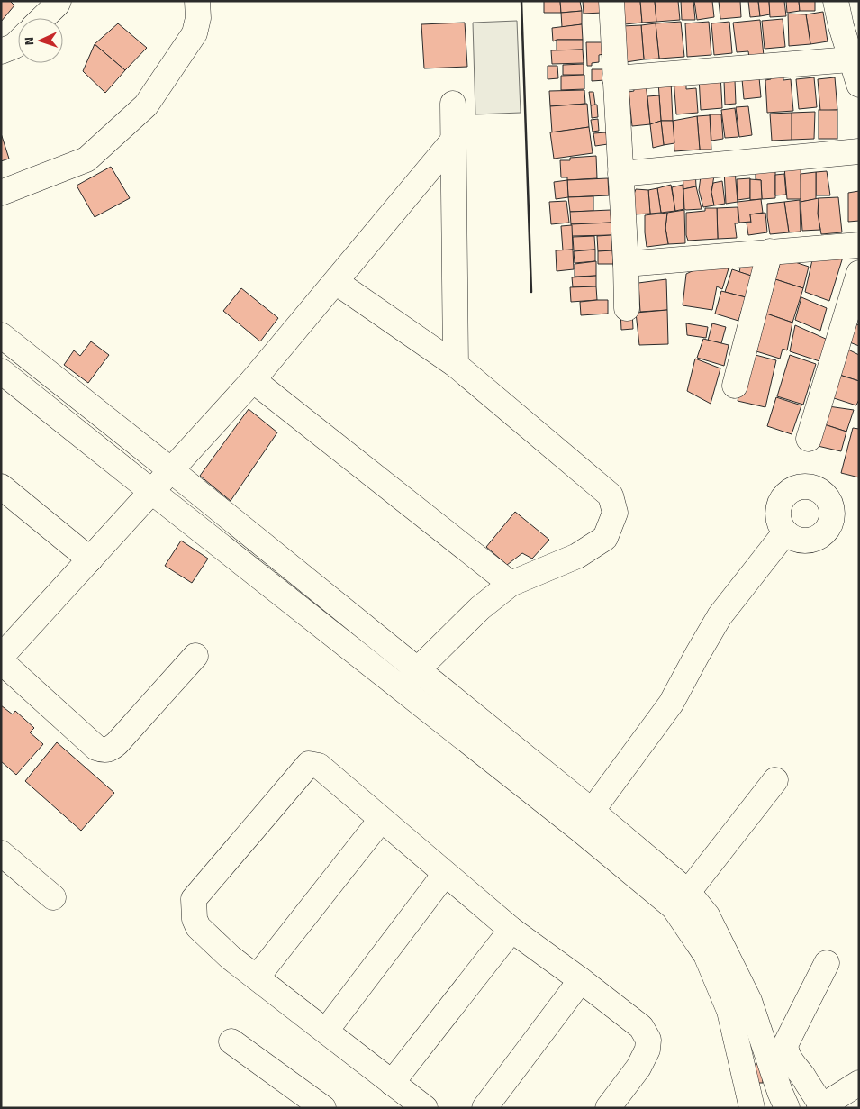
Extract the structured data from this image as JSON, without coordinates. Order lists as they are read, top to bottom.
{
  "north": "left"
}
